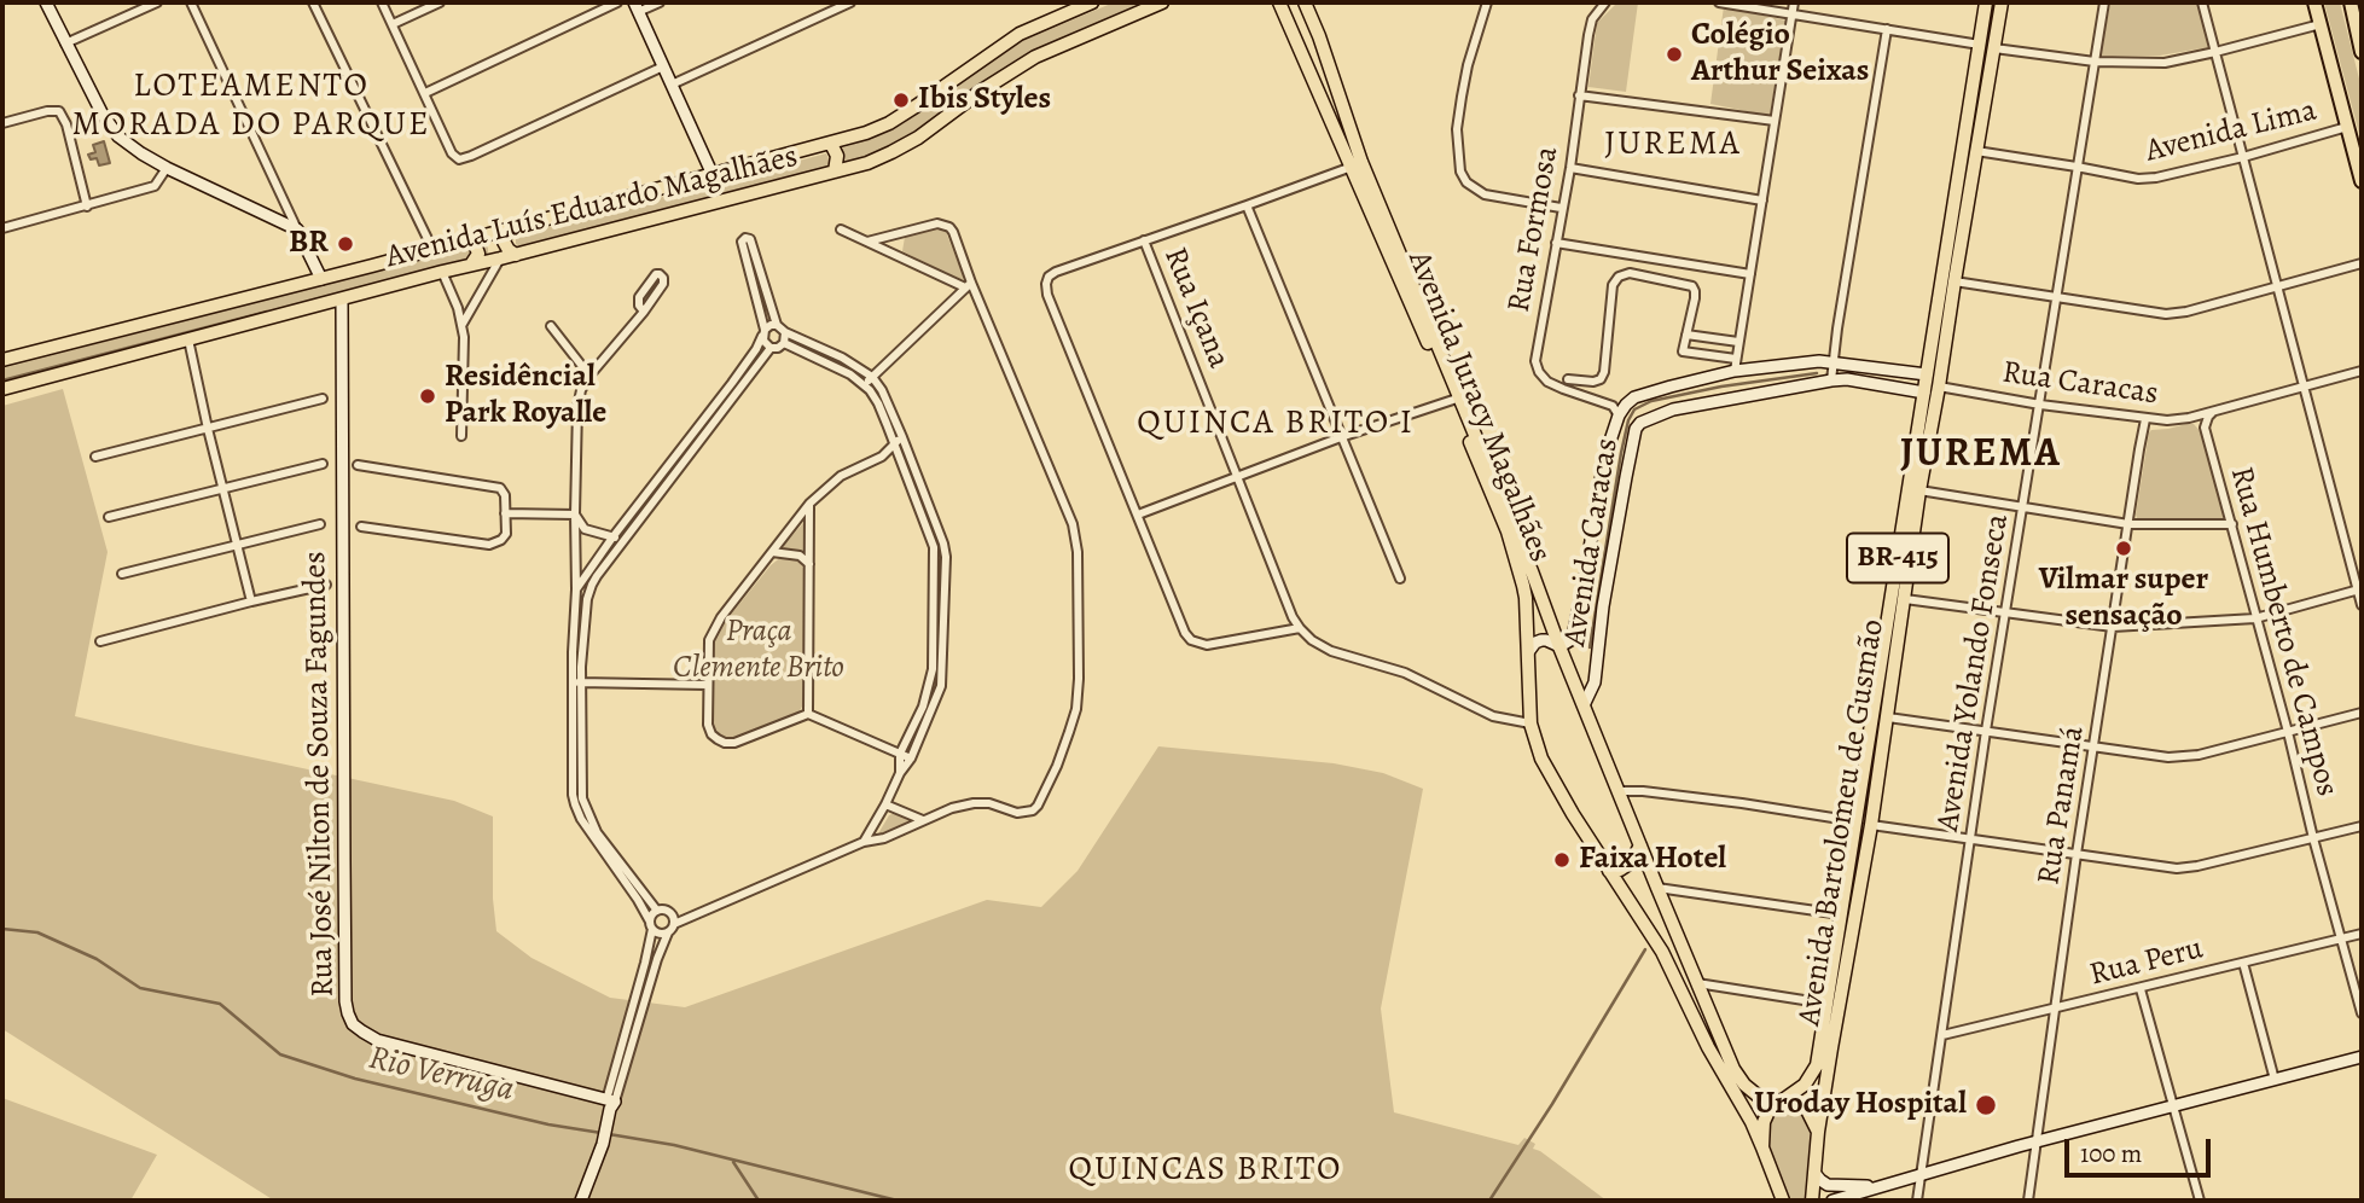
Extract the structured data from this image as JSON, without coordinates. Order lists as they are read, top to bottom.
{
  "streets": {
    "main road": [
      "Avenida Luís Eduardo Magalhães",
      "Avenida Juracy Magalhães",
      "BR-415",
      "Avenida Bartolomeu de Gusmão"
    ],
    "street": [
      "Avenida Lima",
      "Rua Formosa",
      "Rua Içana",
      "Rua Caracas",
      "Avenida Caracas",
      "Rua Humberto de Campos",
      "Avenida Yolando Fonseca",
      "Rua José Nilton de Souza Fagundes",
      "Rua Panamá",
      "Rua Peru"
    ]
  },
  "crossings": [
    ["Avenida Lima", "Avenida Yolando Fonseca"],
    ["Avenida Lima", "Avenida Bartolomeu de Gusmão"],
    ["Avenida Luís Eduardo Magalhães", "Rua José Nilton de Souza Fagundes"],
    ["Rua Formosa", "Avenida Caracas"],
    ["Rua Caracas", "Rua Humberto de Campos"],
    ["Rua Caracas", "Avenida Yolando Fonseca"],
    ["Rua Caracas", "Rua Panamá"],
    ["Rua Caracas", "Avenida Bartolomeu de Gusmão"],
    ["Avenida Juracy Magalhães", "Avenida Caracas"],
    ["Avenida Juracy Magalhães", "Avenida Bartolomeu de Gusmão"],
    ["Avenida Caracas", "Avenida Bartolomeu de Gusmão"],
    ["Rua Humberto de Campos", "Rua Peru"],
    ["Avenida Yolando Fonseca", "Rua Peru"],
    ["Rua Panamá", "Rua Peru"]
  ],
  "districts": [
    "LOTEAMENTO MORADA DO PARQUE",
    "JUREMA",
    "QUINCA BRITO I",
    "JUREMA",
    "QUINCAS BRITO"
  ],
  "water": ["Rio Verruga"],
  "parks": ["Praça Clemente Brito"],
  "places": [
    "Colégio Arthur Seixas",
    "Ibis Styles",
    "BR",
    "Residêncial Park Royalle",
    "Vilmar super sensação",
    "Faixa Hotel",
    "Uroday Hospital"
  ],
  "scale_bar": "100 m"
}
